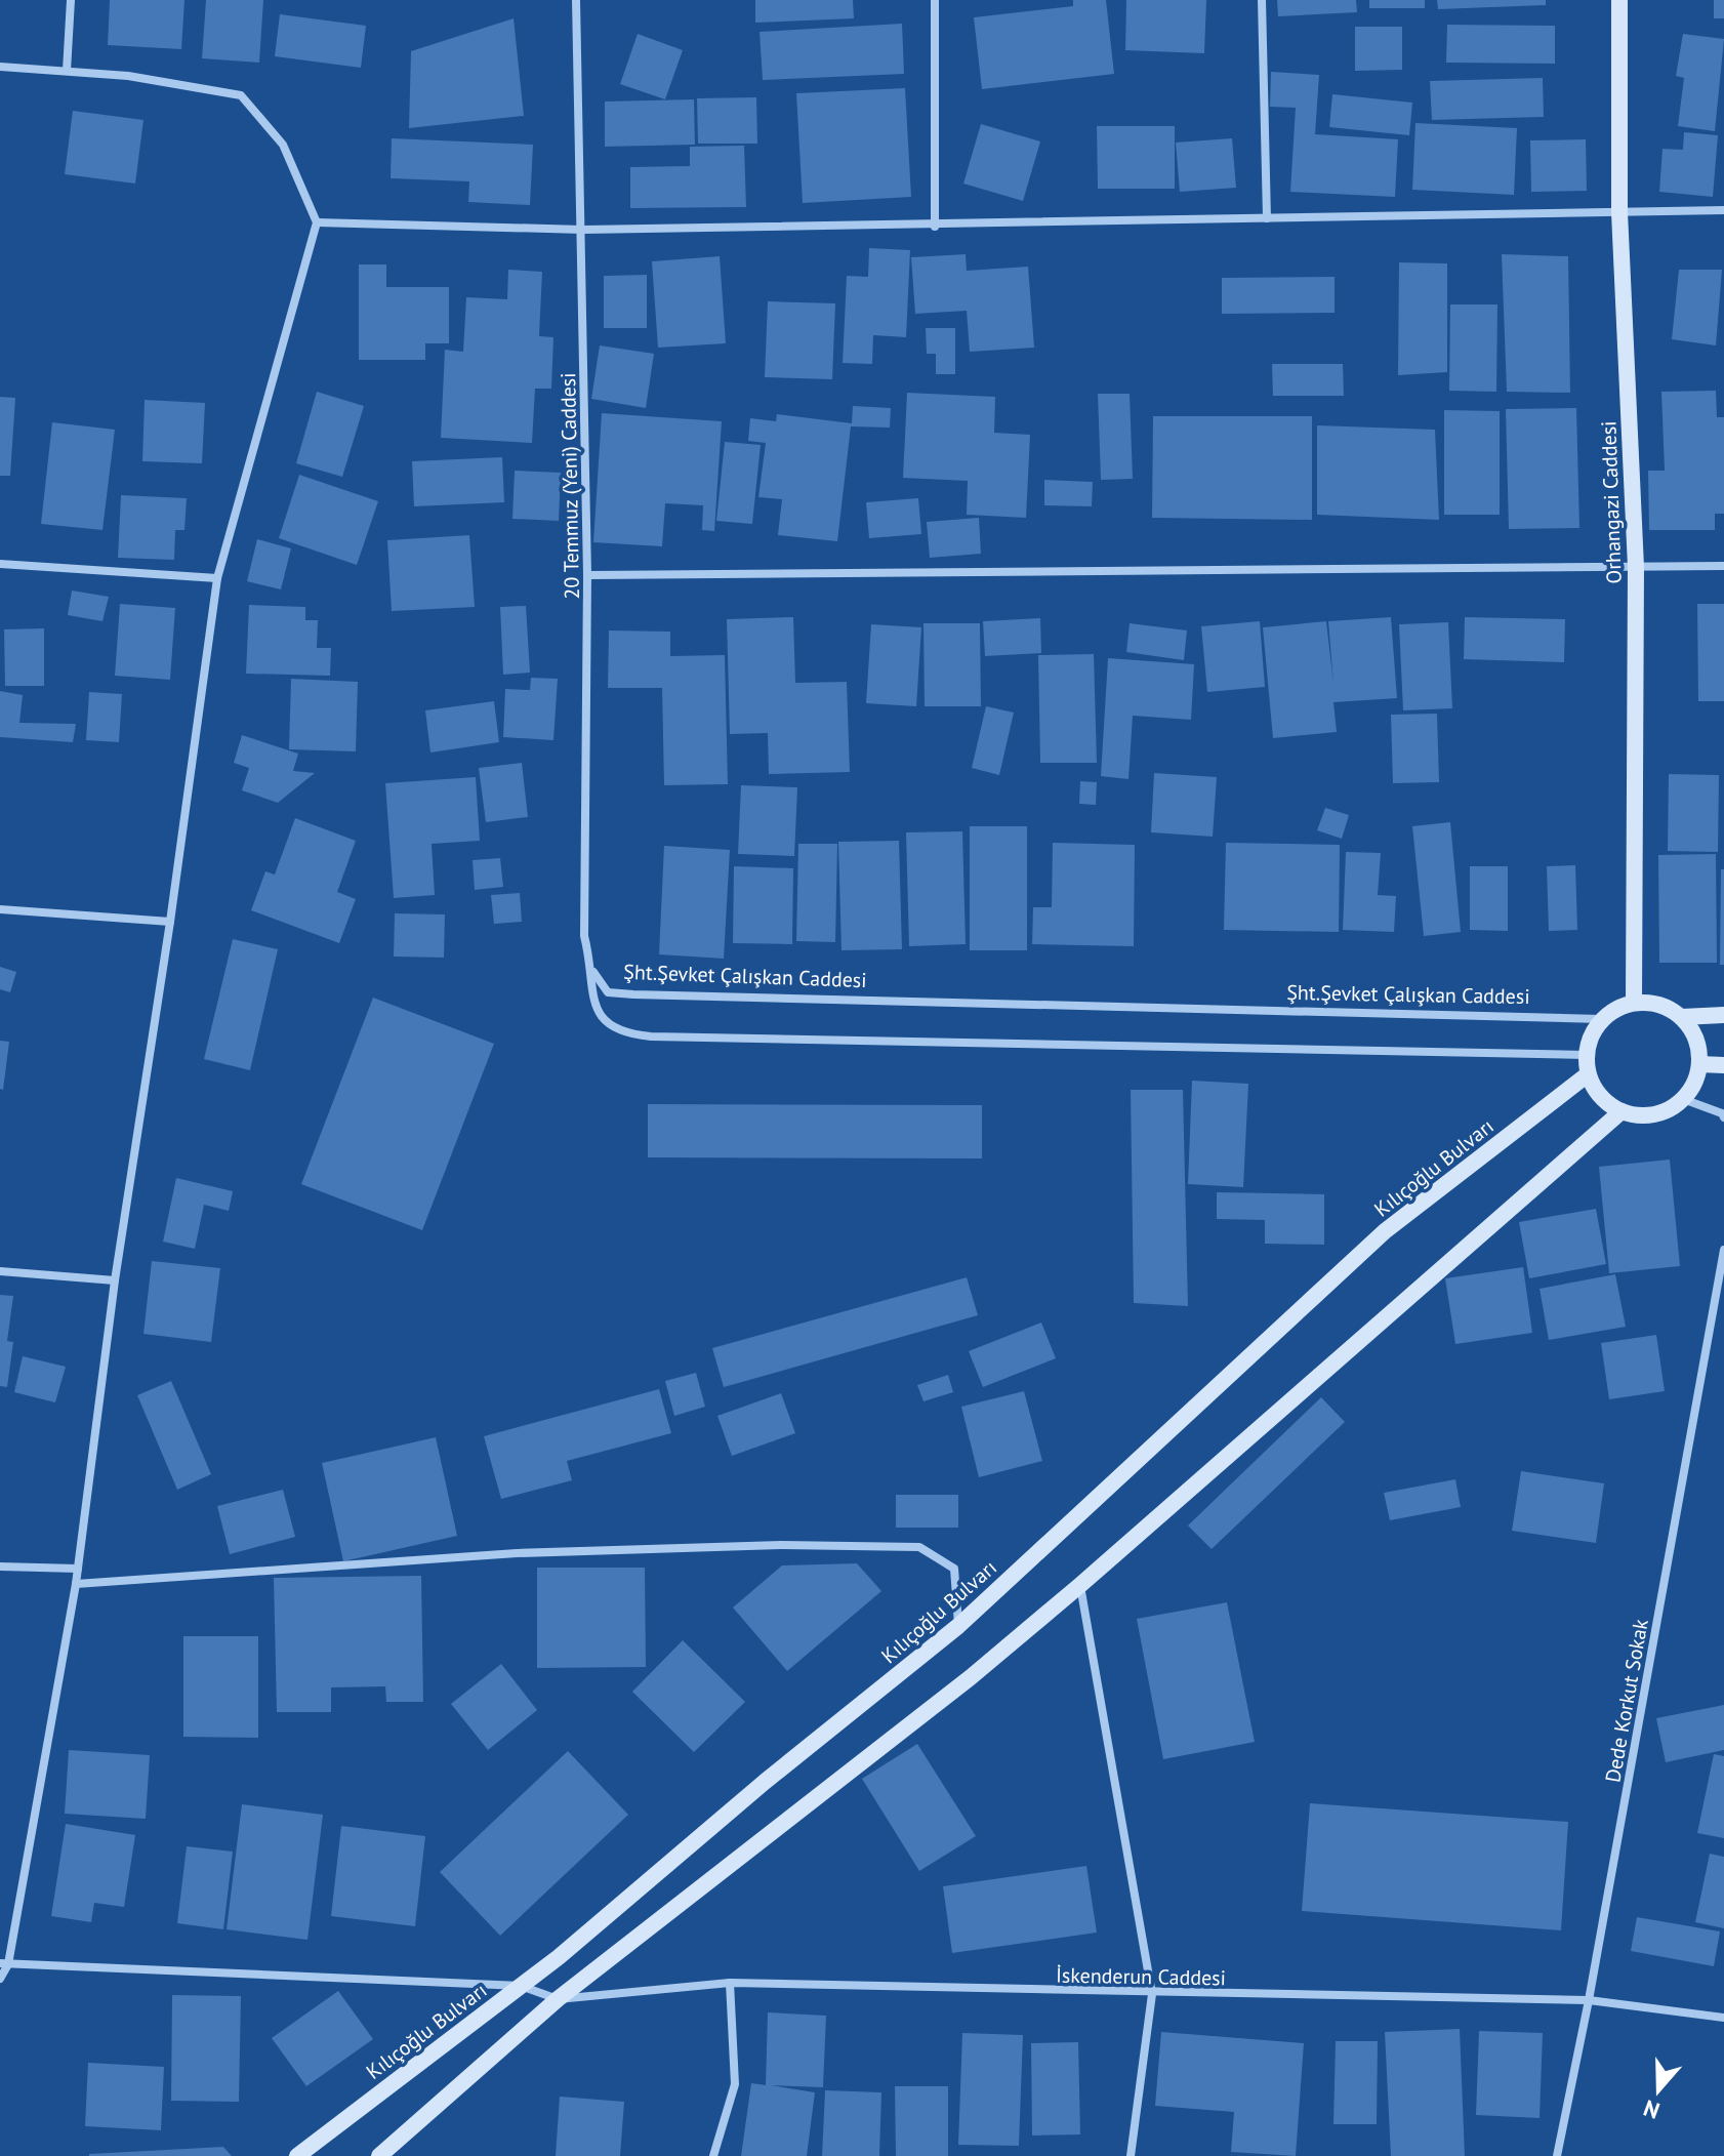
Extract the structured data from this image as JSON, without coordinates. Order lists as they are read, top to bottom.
{
  "streets": {
    "street": [
      "20 Temmuz (Yeni) Caddesi",
      "Orhangazi Caddesi",
      "Şht.Şevket Çalışkan Caddesi",
      "Kılıçoğlu Bulvarı",
      "Dede Korkut Sokak",
      "İskenderun Caddesi"
    ]
  },
  "crossings": [
    ["20 Temmuz (Yeni) Caddesi", "Şht.Şevket Çalışkan Caddesi"],
    ["Orhangazi Caddesi", "Şht.Şevket Çalışkan Caddesi"],
    ["Orhangazi Caddesi", "Kılıçoğlu Bulvarı"],
    ["Şht.Şevket Çalışkan Caddesi", "Kılıçoğlu Bulvarı"],
    ["Dede Korkut Sokak", "İskenderun Caddesi"]
  ],
  "north": "bottom"
}
